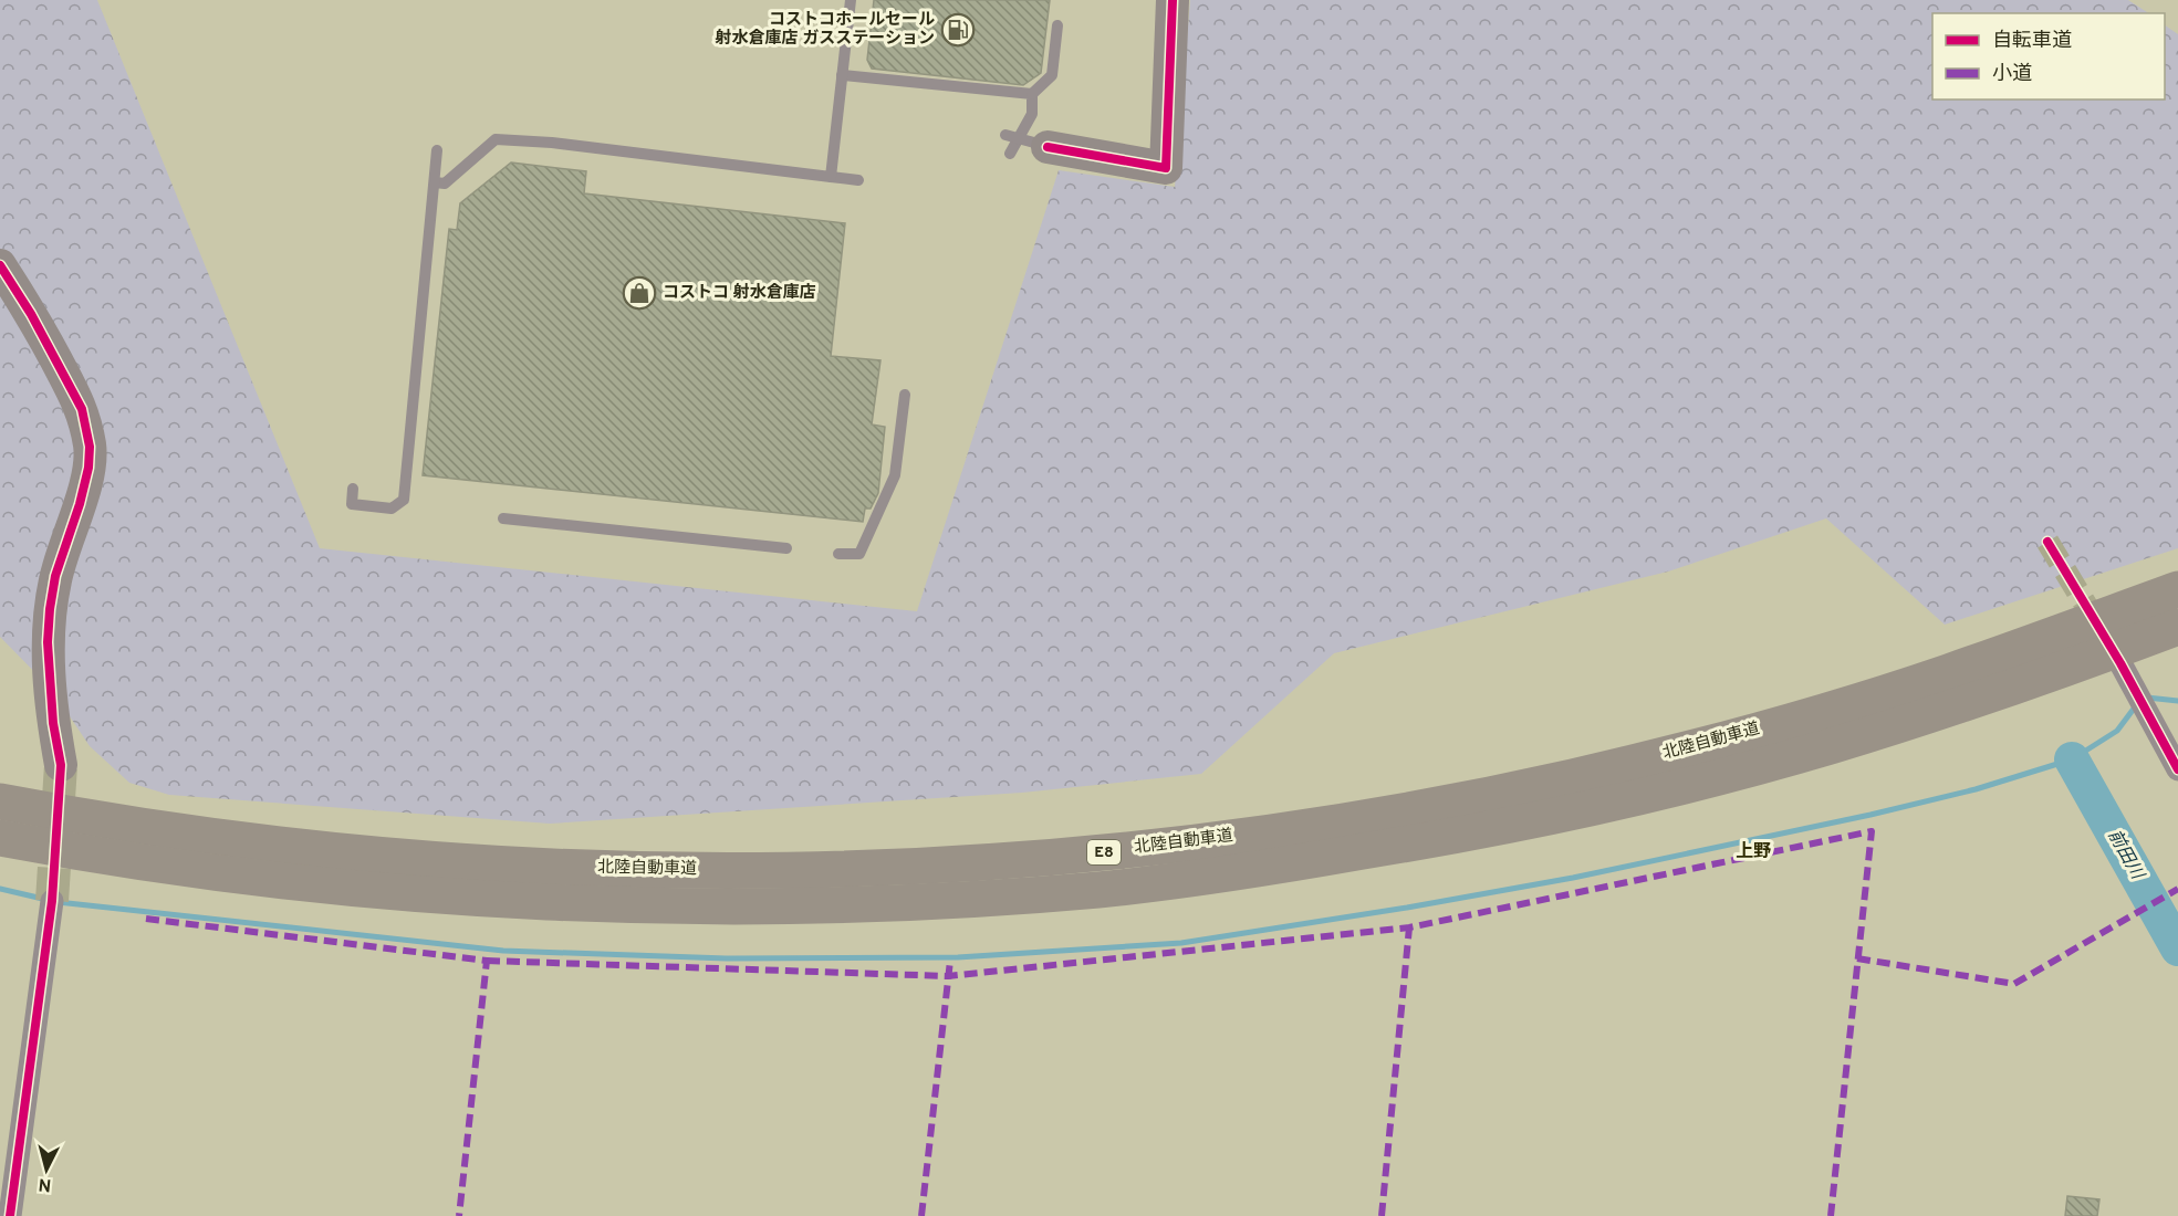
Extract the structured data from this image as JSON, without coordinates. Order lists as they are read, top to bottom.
{
  "streets": {
    "highway": ["北陸自動車道", "E8"]
  },
  "districts": ["上野"],
  "water": ["前田川"],
  "places": {
    "fuel station": ["コストコホールセール 射水倉庫店 ガスステーション"],
    "shop": ["コストコ 射水倉庫店"]
  },
  "legend": ["自転車道", "小道"],
  "north": "bottom"
}
